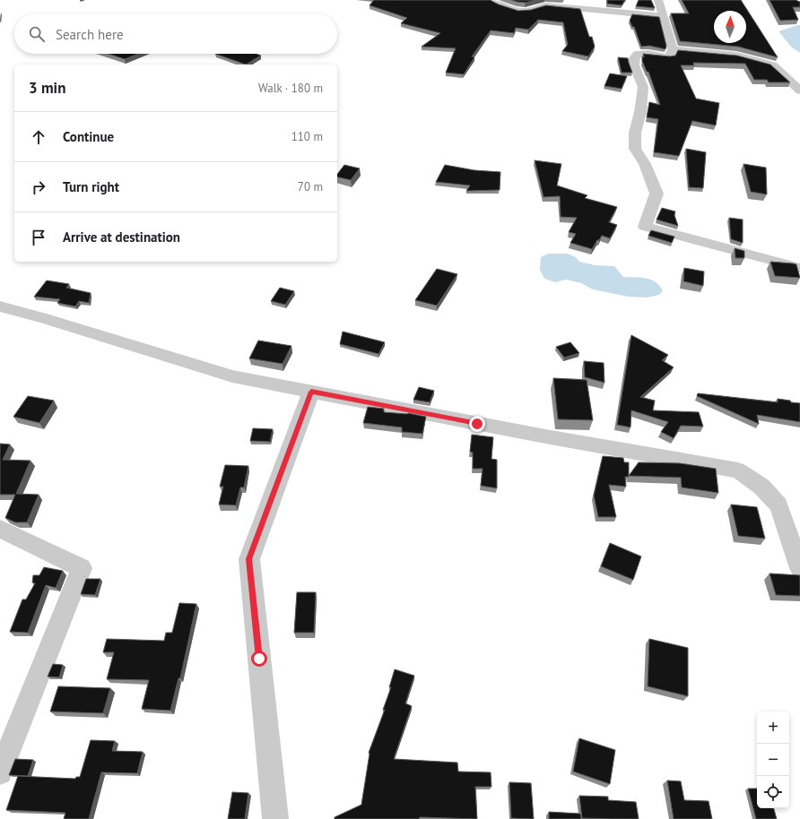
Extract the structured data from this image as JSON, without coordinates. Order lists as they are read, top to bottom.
{
  "north": "top",
  "page": {
    "search": "Search here",
    "heading": ["3 min", "Walk · 180 m"],
    "list": [
      ["Continue", "110 m"],
      ["Turn right", "70 m"],
      "Arrive at destination"
    ],
    "map_buttons": ["+", "−"]
  }
}
